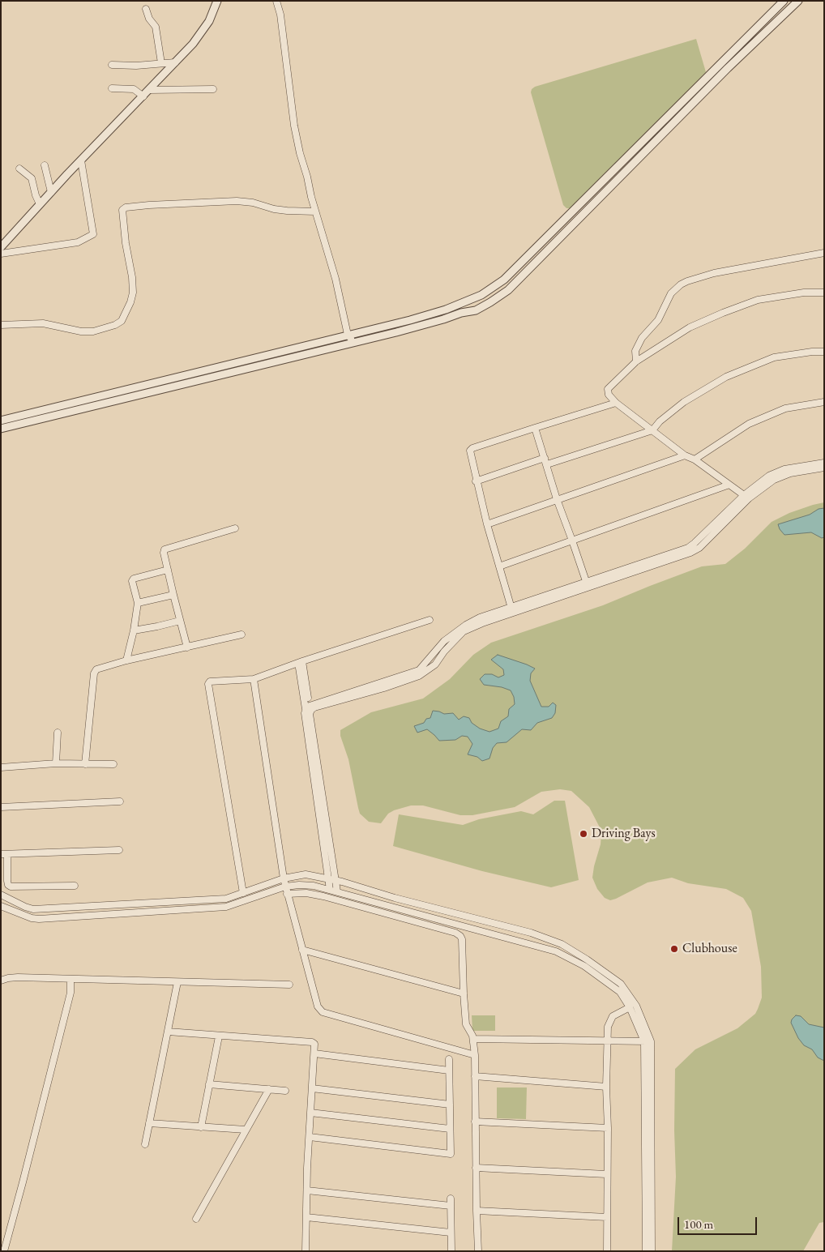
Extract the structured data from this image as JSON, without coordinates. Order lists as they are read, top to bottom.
{
  "places": ["Driving Bays", "Clubhouse"],
  "scale_bar": "100 m"
}
